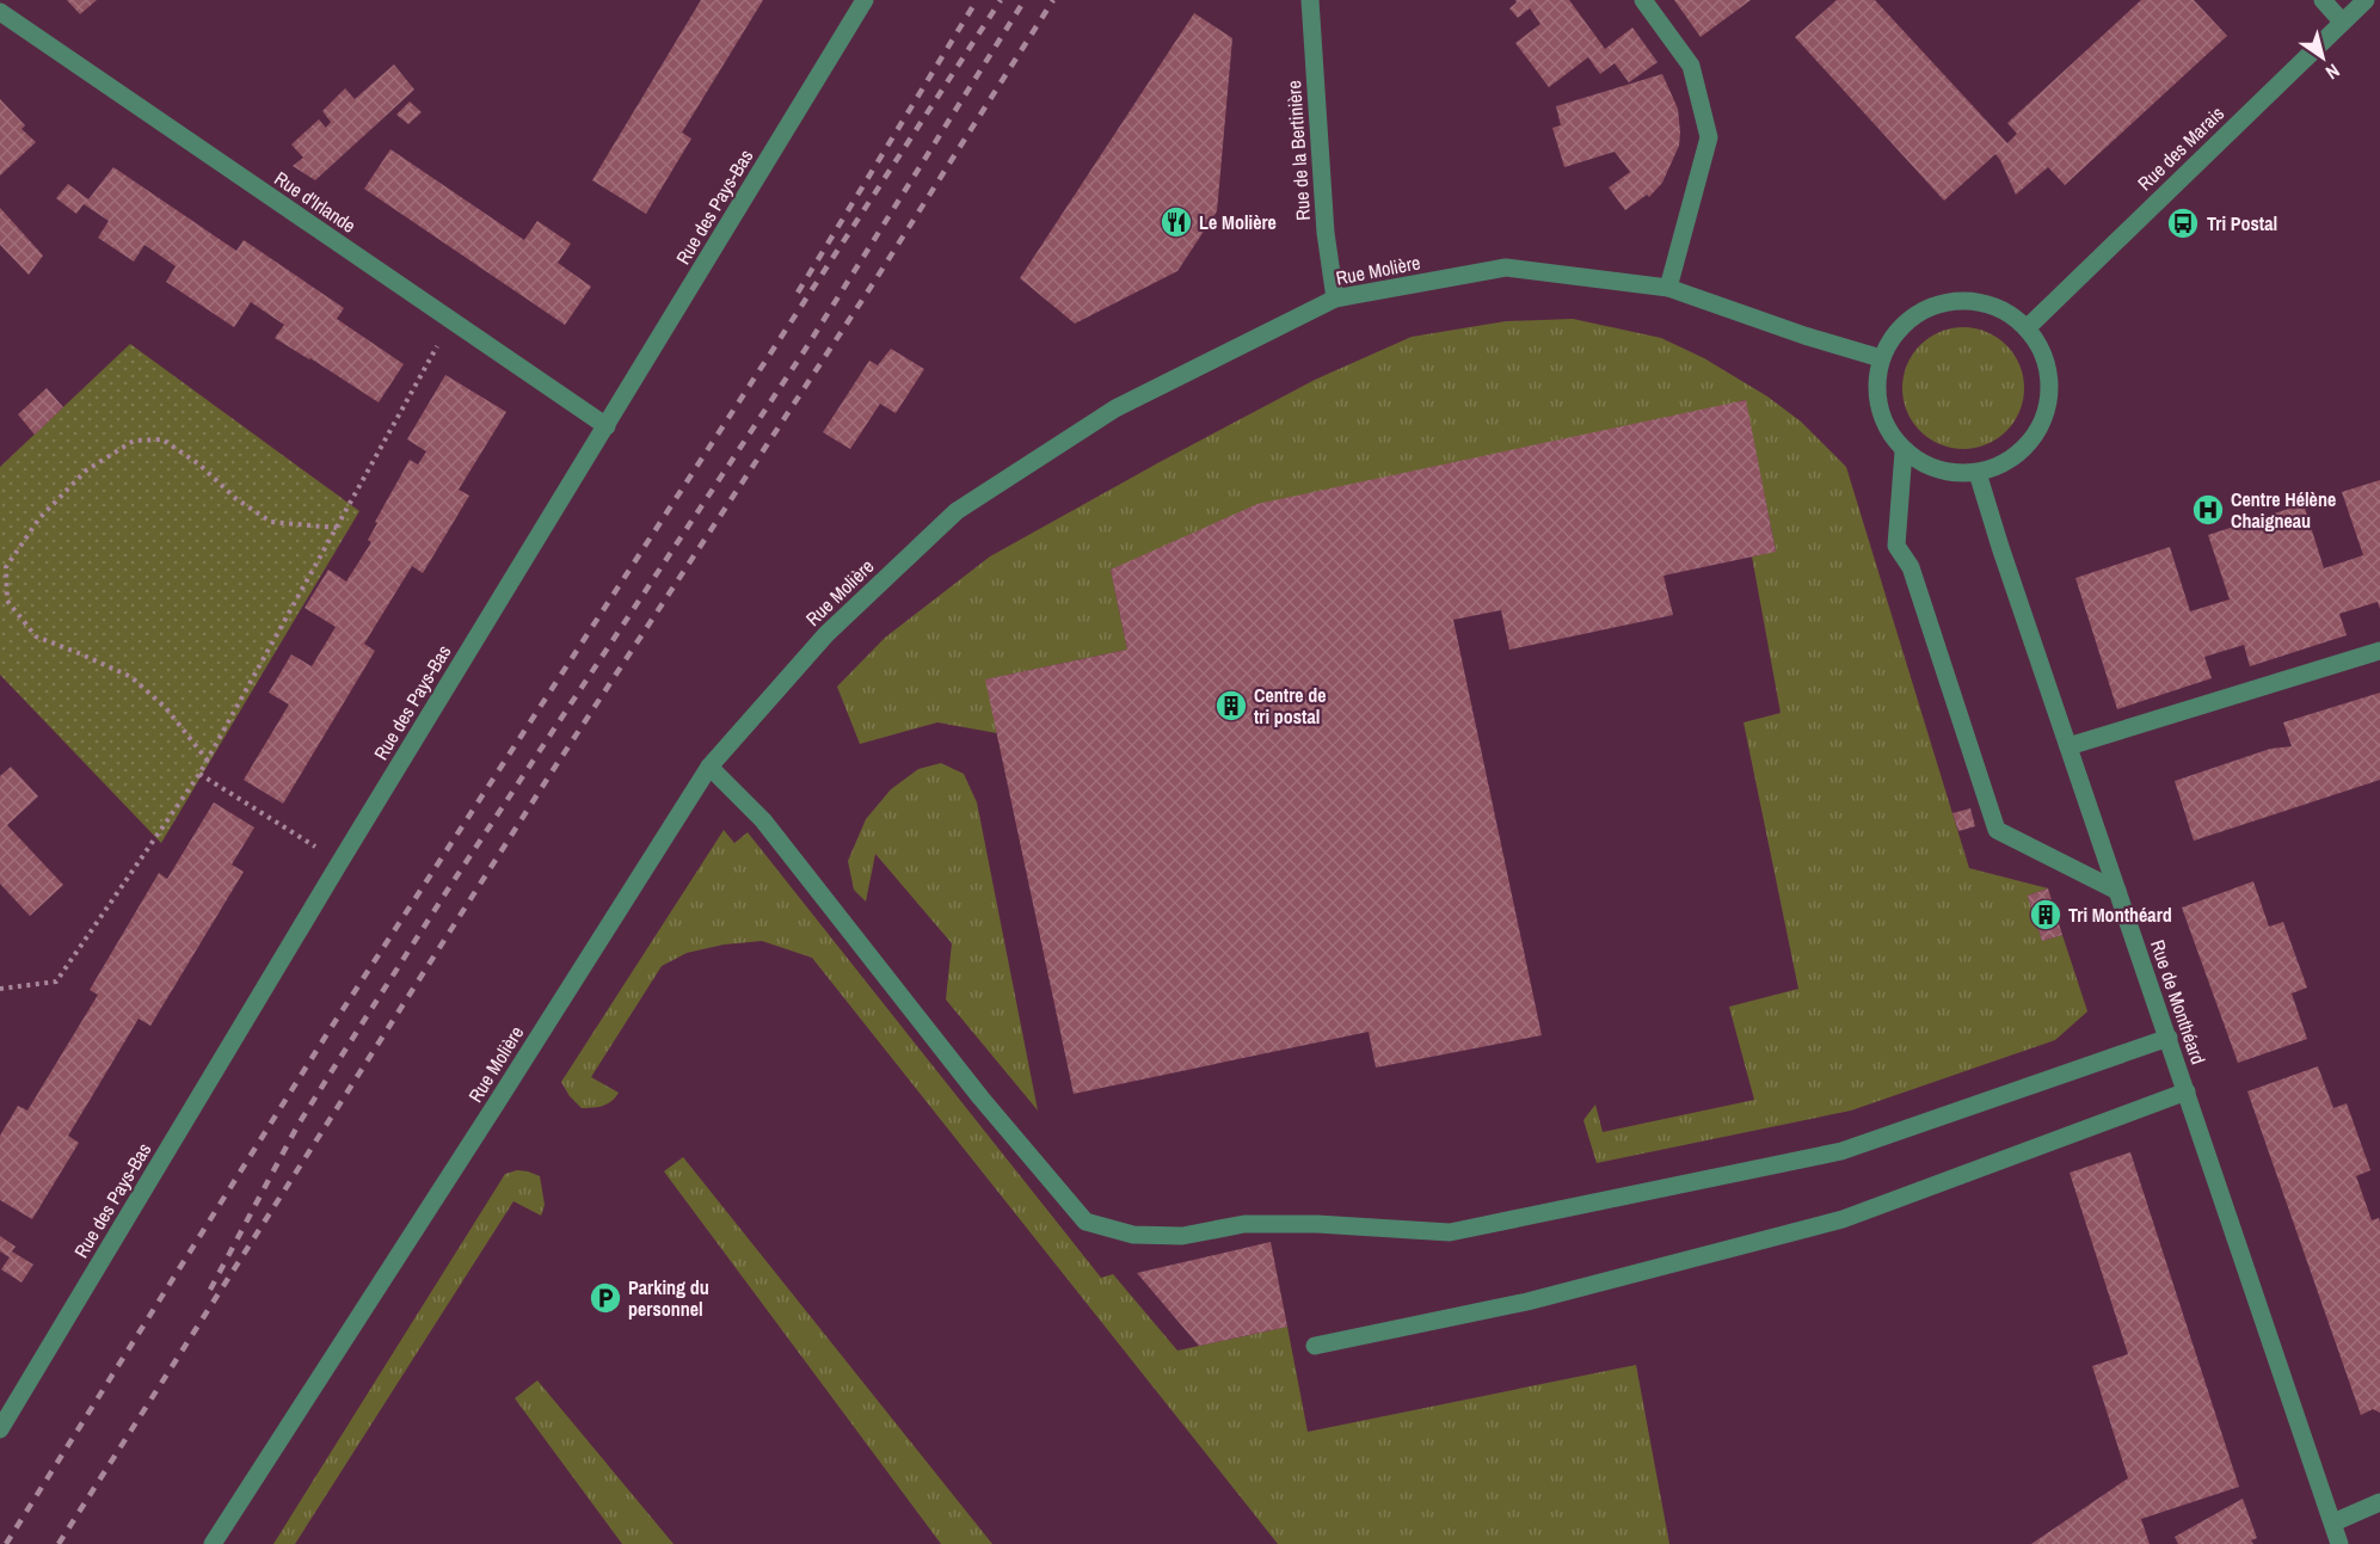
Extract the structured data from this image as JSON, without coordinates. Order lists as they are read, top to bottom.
{
  "streets": {
    "street": [
      "Rue des Marais",
      "Rue de la Bertinière",
      "Rue d'Irlande",
      "Rue des Pays-Bas",
      "Rue Molière",
      "Rue de Monthéard"
    ]
  },
  "crossings": [
    ["Rue des Marais", "Rue Molière"],
    ["Rue des Marais", "Rue de Monthéard"],
    ["Rue de la Bertinière", "Rue Molière"],
    ["Rue d'Irlande", "Rue des Pays-Bas"],
    ["Rue Molière", "Rue de Monthéard"]
  ],
  "places": {
    "restaurant": ["Le Molière"],
    "bus stop": ["Tri Postal"],
    "hospital": ["Centre Hélène Chaigneau"],
    "building": ["Centre de tri postal", "Tri Monthéard"],
    "parking": ["Parking du personnel"]
  },
  "north": "bottom right"
}
